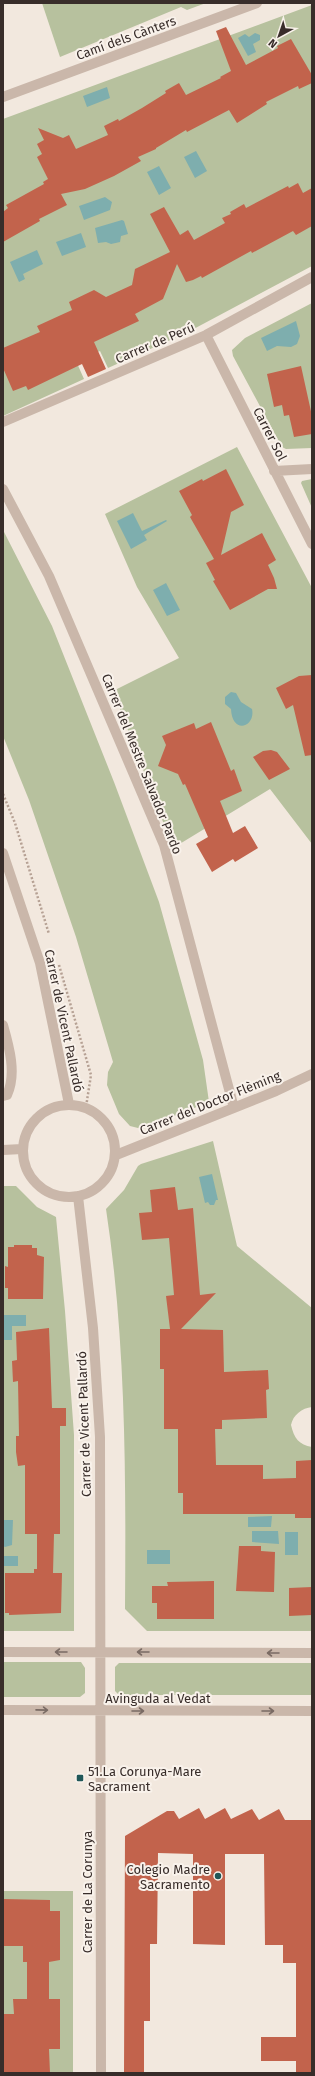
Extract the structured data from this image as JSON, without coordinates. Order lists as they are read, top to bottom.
{
  "streets": {
    "street": [
      "Camí dels Cànters",
      "Carrer de Perú",
      "Carrer Sol",
      "Carrer del Mestre Salvador Pardo",
      "Carrer de Vicent Pallardó",
      "Carrer del Doctor Flèming",
      "Avinguda al Vedat",
      "Carrer de La Corunya"
    ]
  },
  "crossings": [
    ["Carrer de Perú", "Carrer Sol"],
    ["Carrer del Mestre Salvador Pardo", "Carrer del Doctor Flèming"],
    ["Carrer de Vicent Pallardó", "Carrer del Doctor Flèming"],
    ["Carrer de Vicent Pallardó", "Avinguda al Vedat"],
    ["Carrer de Vicent Pallardó", "Carrer de La Corunya"],
    ["Avinguda al Vedat", "Carrer de La Corunya"]
  ],
  "places": {
    "transit": ["51.La Corunya-Mare Sacrament"],
    "other": ["Colegio Madre Sacramento"]
  },
  "north": "bottom left"
}
